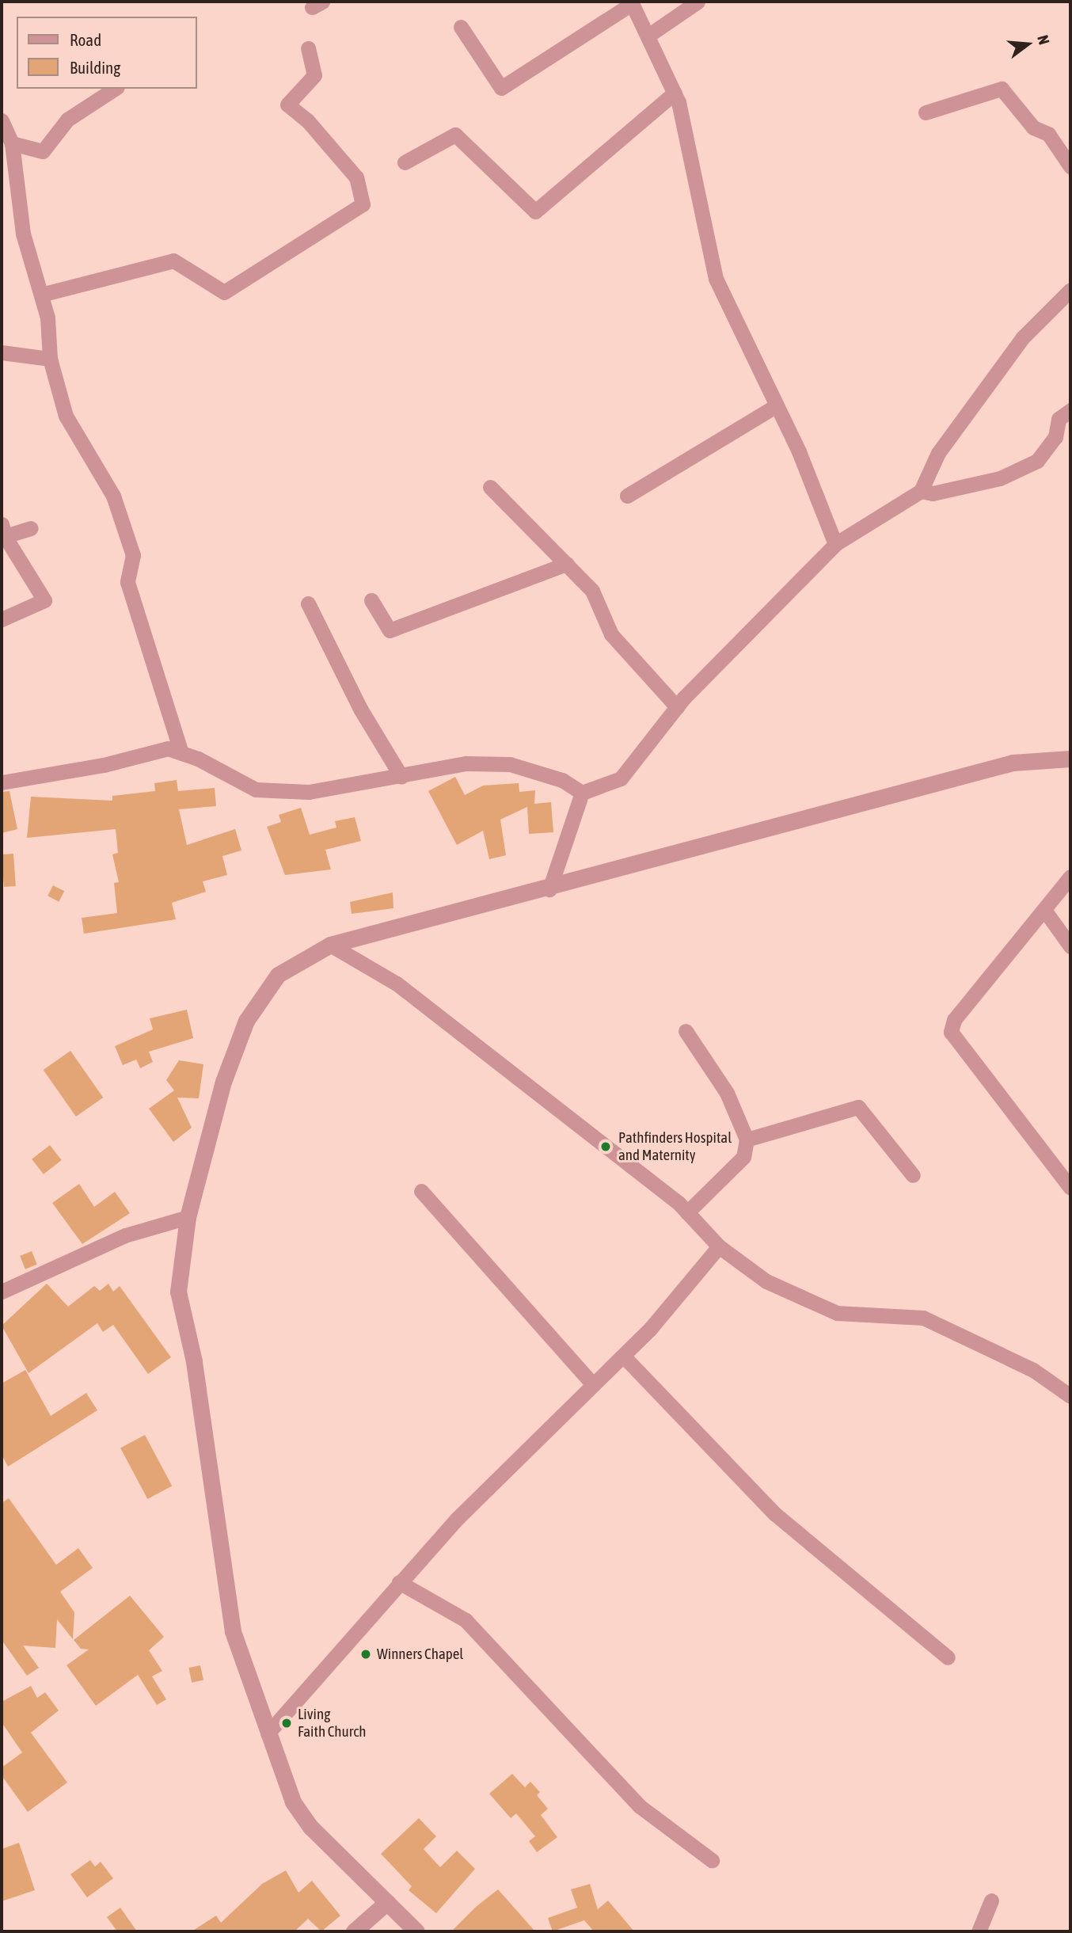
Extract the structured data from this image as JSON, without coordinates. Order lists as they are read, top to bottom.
{
  "places": ["Pathfinders Hospital and Maternity", "Winners Chapel", "Living Faith Church"],
  "legend": ["Road", "Building"],
  "north": "right"
}
